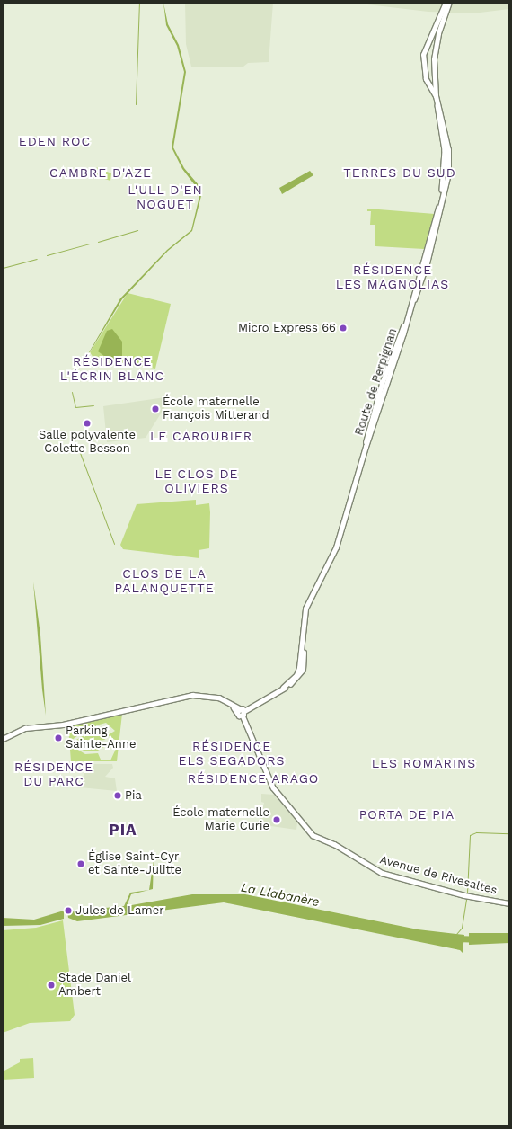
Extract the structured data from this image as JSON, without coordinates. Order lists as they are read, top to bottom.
{
  "streets": {
    "main road": ["Route de Perpignan", "Avenue de Rivesaltes"]
  },
  "crossings": [
    ["Route de Perpignan", "Avenue de Rivesaltes"]
  ],
  "districts": [
    "EDEN ROC",
    "CAMBRE D'AZE",
    "TERRES DU SUD",
    "L'ULL D'EN NOGUET",
    "RÉSIDENCE LES MAGNOLIAS",
    "RÉSIDENCE L'ÉCRIN BLANC",
    "LE CAROUBIER",
    "LE CLOS DE OLIVIERS",
    "CLOS DE LA PALANQUETTE",
    "RÉSIDENCE ELS SEGADORS",
    "LES ROMARINS",
    "RÉSIDENCE DU PARC",
    "RÉSIDENCE ARAGO",
    "PORTA DE PIA",
    "PIA"
  ],
  "water": ["La Llabanère"],
  "places": [
    "Micro Express 66",
    "École maternelle François Mitterand",
    "Salle polyvalente Colette Besson",
    "Parking Sainte-Anne",
    "Pia",
    "École maternelle Marie Curie",
    "Église Saint-Cyr et Sainte-Julitte",
    "Jules de Lamer",
    "Stade Daniel Ambert"
  ]
}
